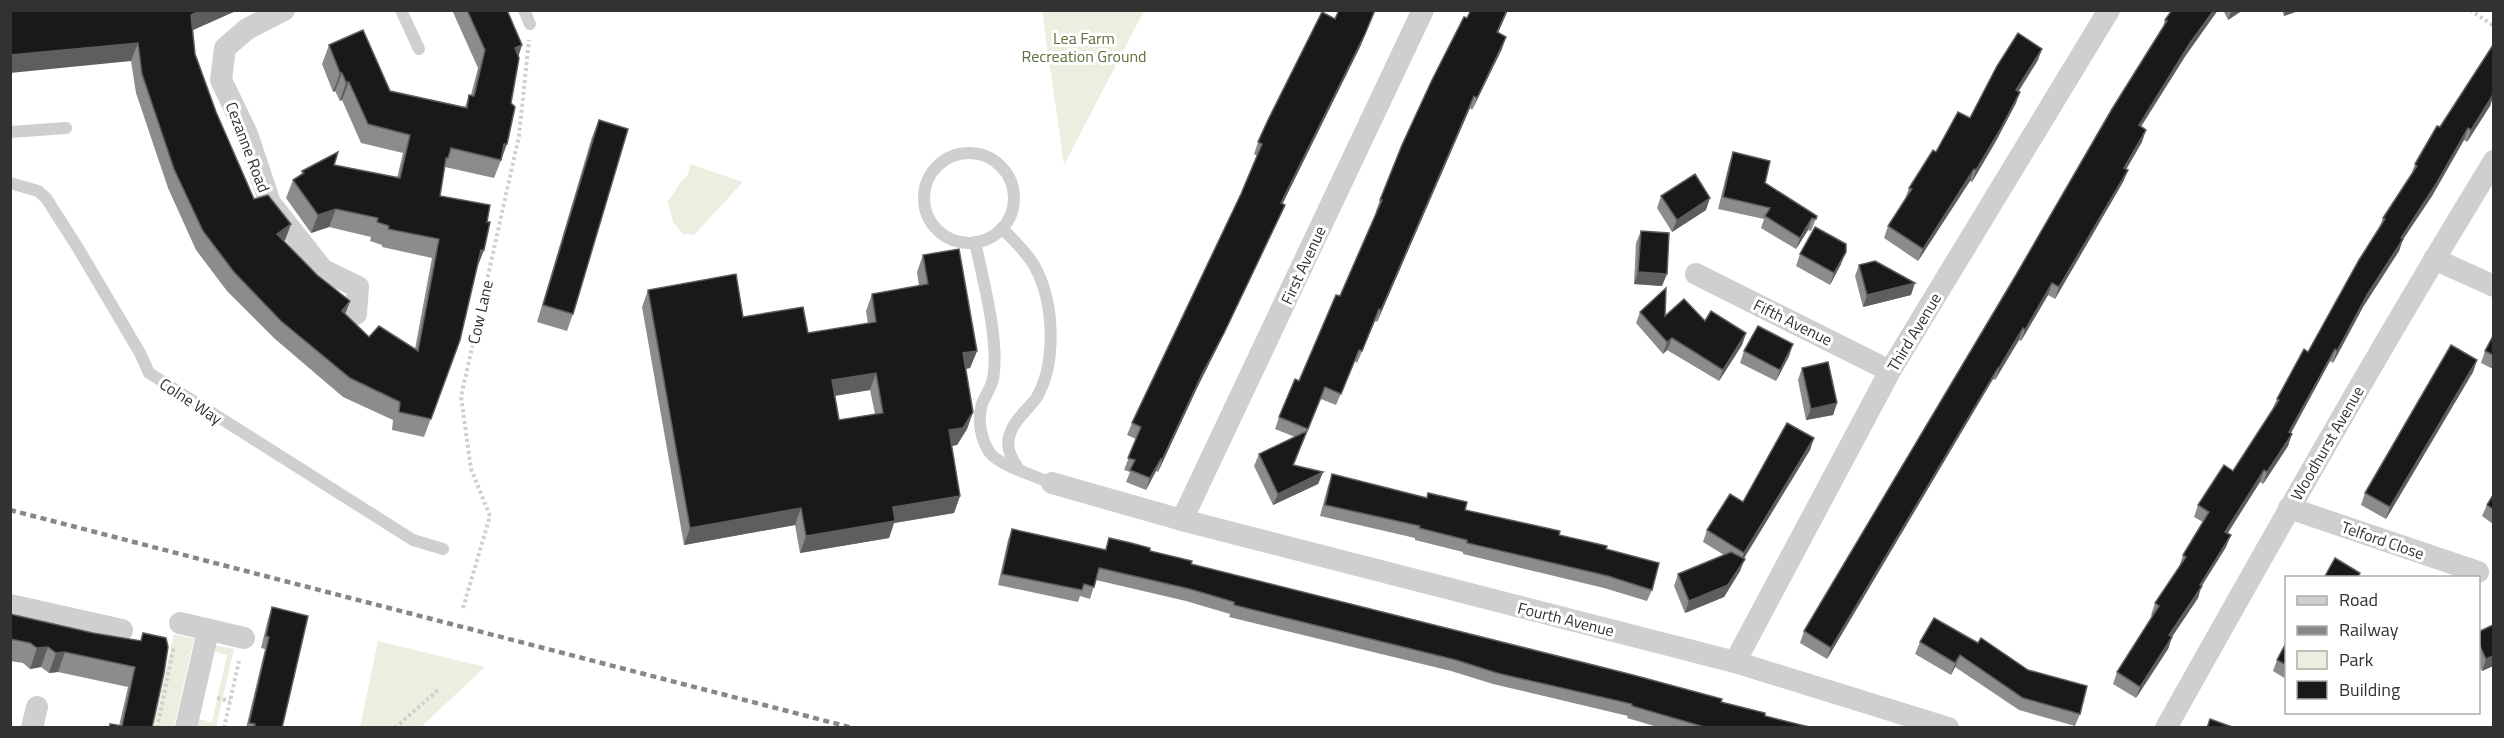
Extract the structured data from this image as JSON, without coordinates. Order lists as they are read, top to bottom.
{
  "streets": {
    "street": [
      "Cezanne Road",
      "First Avenue",
      "Fifth Avenue",
      "Third Avenue",
      "Woodhurst Avenue",
      "Telford Close",
      "Fourth Avenue"
    ],
    "lane": ["Colne Way"],
    "path": ["Cow Lane"]
  },
  "crossings": [
    ["First Avenue", "Fourth Avenue"],
    ["Fifth Avenue", "Third Avenue"],
    ["Third Avenue", "Fourth Avenue"],
    ["Woodhurst Avenue", "Telford Close"]
  ],
  "parks": ["Lea Farm Recreation Ground"],
  "legend": [
    "Road",
    "Railway",
    "Park",
    "Building"
  ]
}
